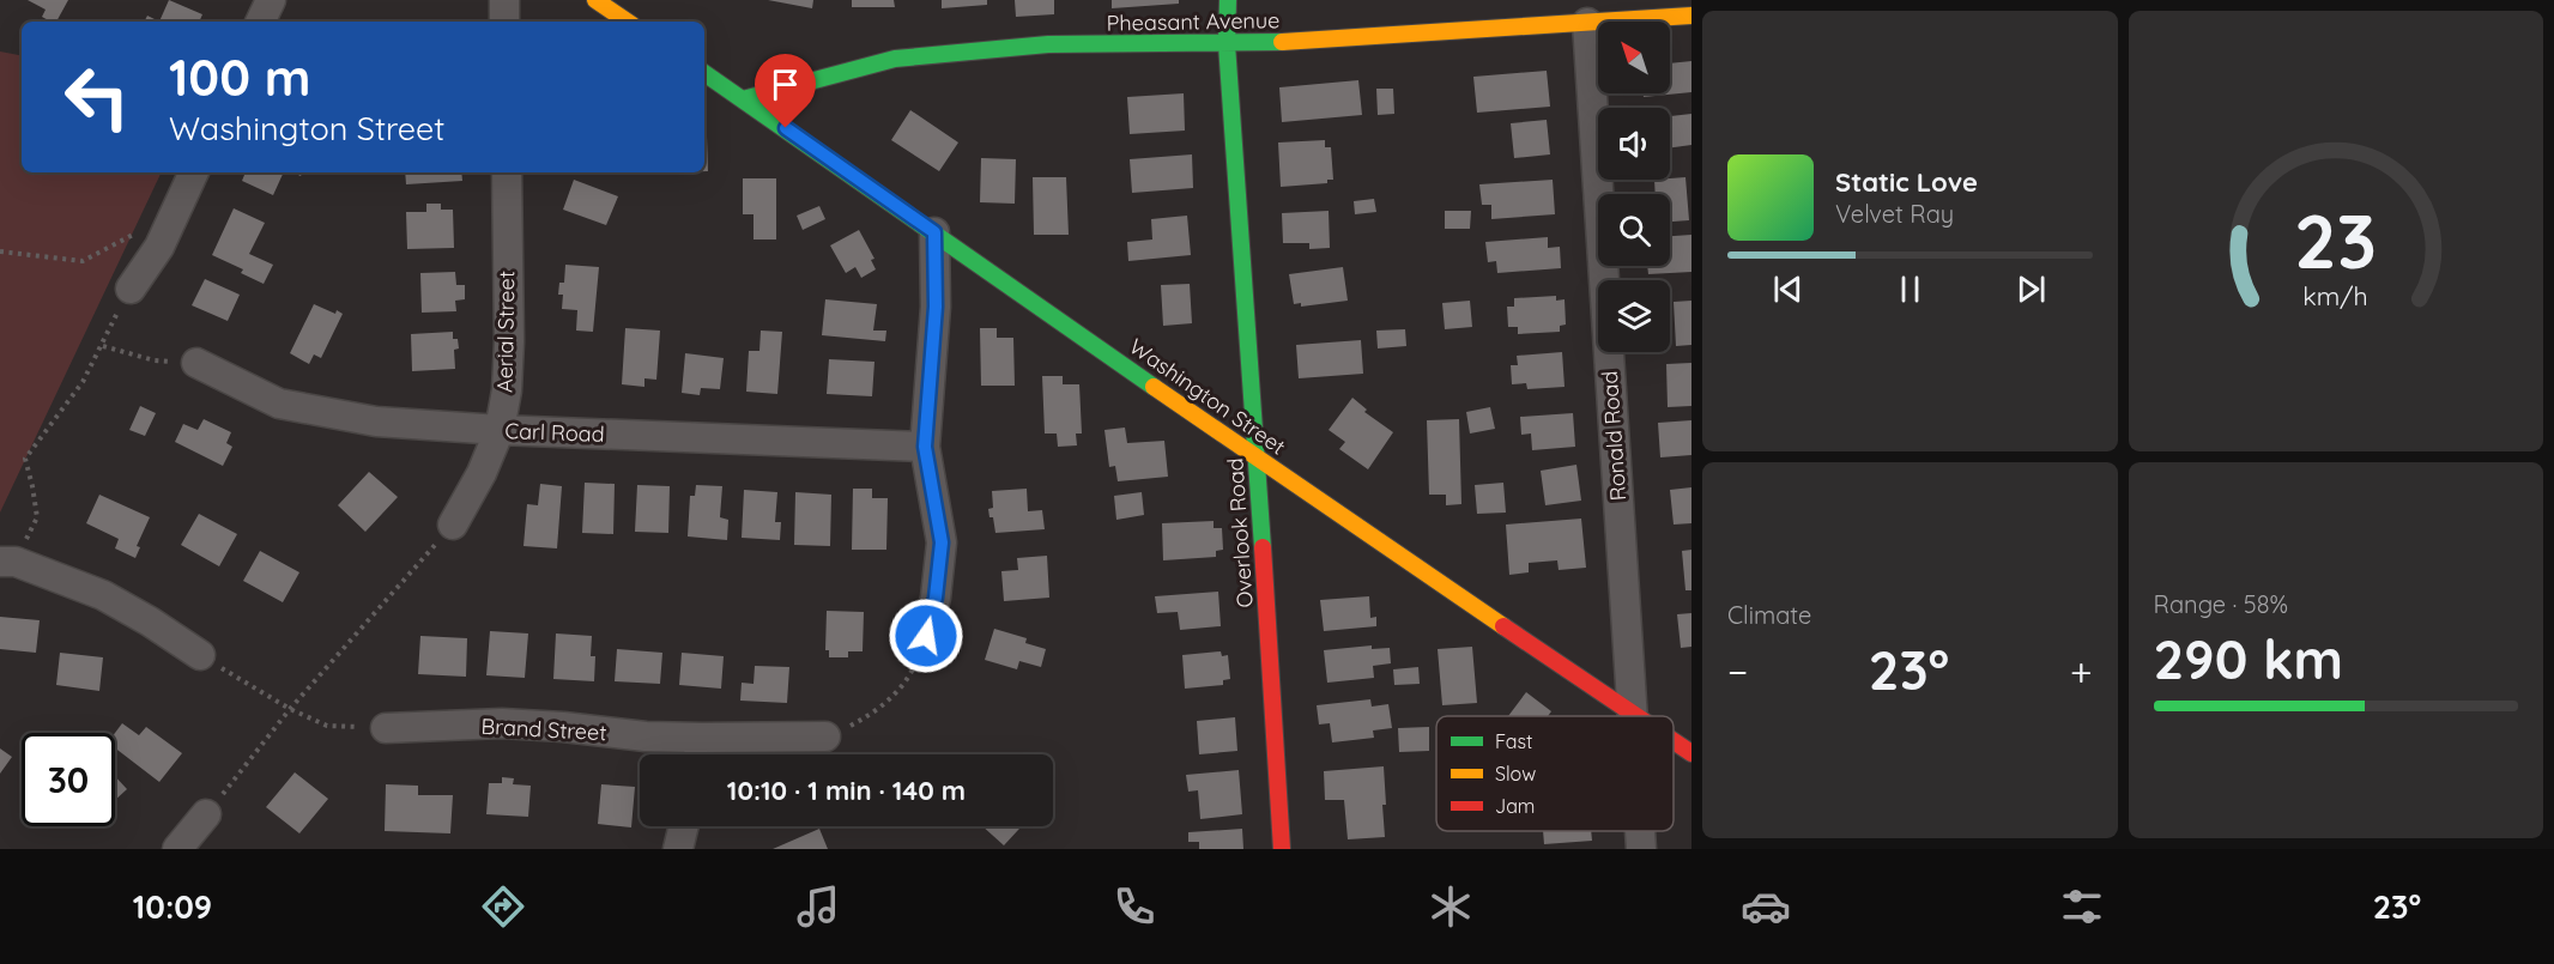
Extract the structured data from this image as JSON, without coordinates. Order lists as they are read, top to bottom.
{
  "streets": {
    "street": [
      "Pheasant Avenue",
      "Aerial Street",
      "Washington Street",
      "Carl Road",
      "Ronald Road",
      "Overlook Road",
      "Brand Street"
    ]
  },
  "crossings": [
    ["Pheasant Avenue", "Washington Street"],
    ["Pheasant Avenue", "Ronald Road"],
    ["Pheasant Avenue", "Overlook Road"],
    ["Aerial Street", "Carl Road"],
    ["Washington Street", "Ronald Road"],
    ["Washington Street", "Overlook Road"]
  ],
  "legend": ["Fast", "Slow", "Jam"],
  "north": "top left",
  "page": {
    "turn": ["100 m", "Washington Street"],
    "song": ["Static Love", "Velvet Ray"],
    "tile": [
      "Climate",
      ["Range · 58%", "290 km"]
    ],
    "heat": ["−", "23°", "+"],
    "limit": "30",
    "trip": "10:10 · 1 min · 140 m",
    "tabs": ["10:09", "23°"],
    "gauge": ["23", "km/h"]
  }
}
